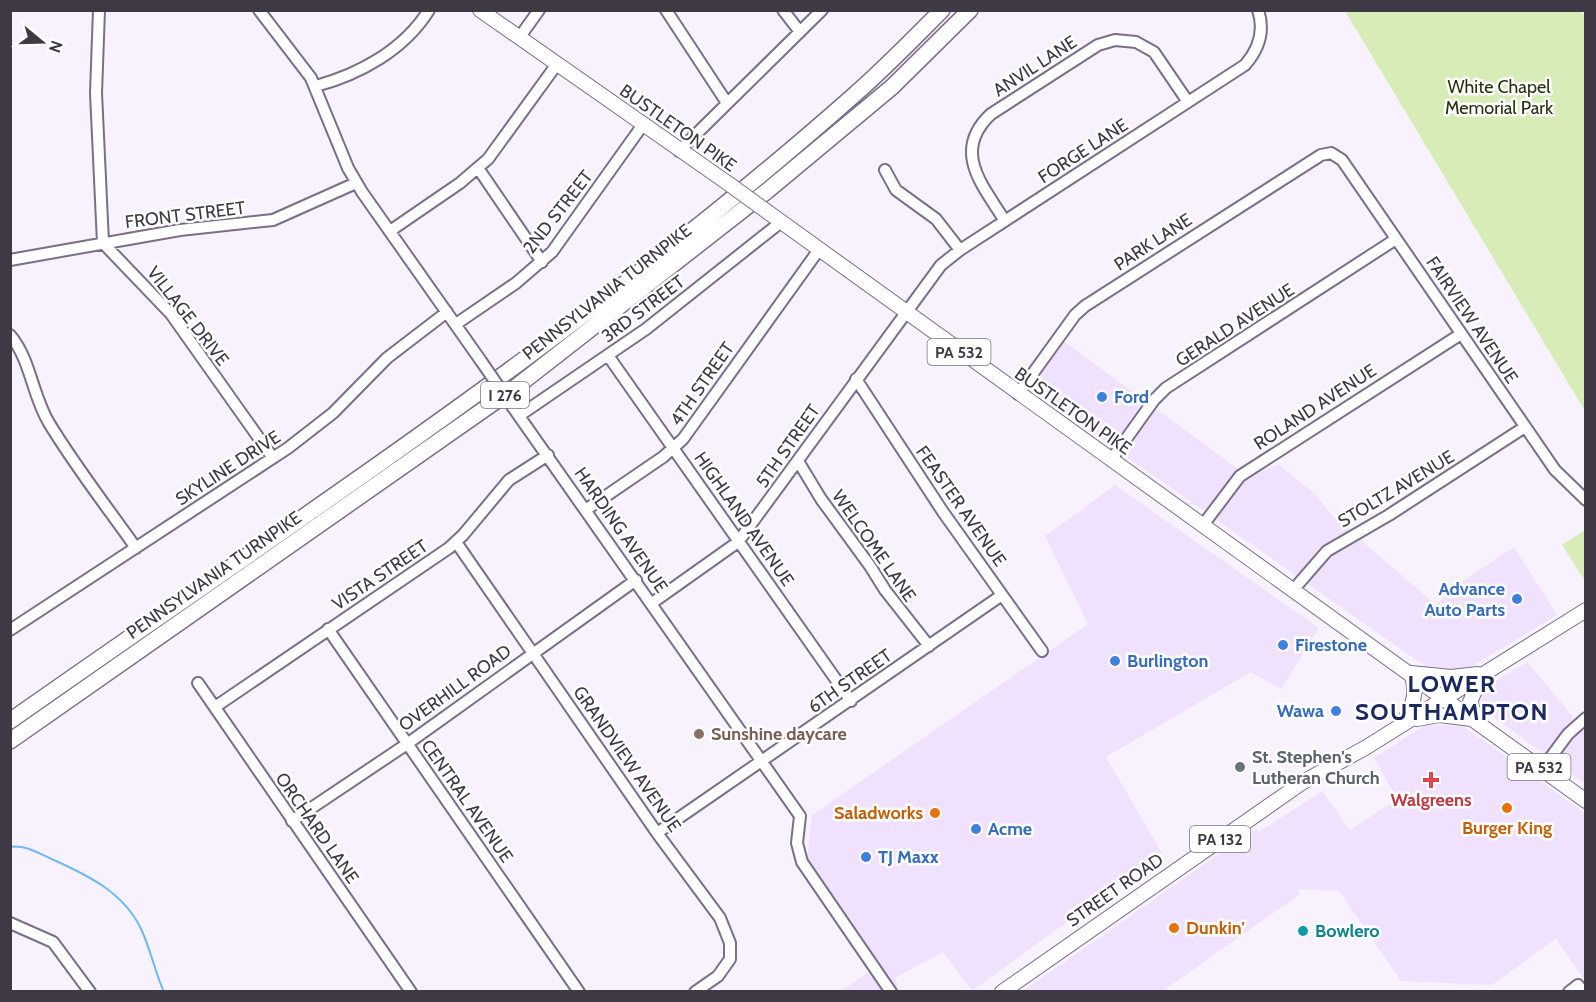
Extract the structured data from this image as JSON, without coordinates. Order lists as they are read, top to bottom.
{
  "streets": {
    "highway": ["PENNSYLVANIA TURNPIKE", "I 276"],
    "main road": [
      "BUSTLETON PIKE",
      "PA 532",
      "PA 132",
      "STREET ROAD"
    ],
    "street": [
      "ANVIL LANE",
      "FORGE LANE",
      "2ND STREET",
      "FRONT STREET",
      "PARK LANE",
      "3RD STREET",
      "VILLAGE DRIVE",
      "FAIRVIEW AVENUE",
      "GERALD AVENUE",
      "4TH STREET",
      "ROLAND AVENUE",
      "5TH STREET",
      "SKYLINE DRIVE",
      "STOLTZ AVENUE",
      "FEASTER AVENUE",
      "HIGHLAND AVENUE",
      "HARDING AVENUE",
      "WELCOME LANE",
      "VISTA STREET",
      "6TH STREET",
      "OVERHILL ROAD",
      "GRANDVIEW AVENUE",
      "CENTRAL AVENUE",
      "ORCHARD LANE"
    ]
  },
  "crossings": [
    ["ANVIL LANE", "FORGE LANE"],
    ["BUSTLETON PIKE", "FORGE LANE"],
    ["BUSTLETON PIKE", "2ND STREET"],
    ["BUSTLETON PIKE", "PARK LANE"],
    ["BUSTLETON PIKE", "3RD STREET"],
    ["BUSTLETON PIKE", "GERALD AVENUE"],
    ["BUSTLETON PIKE", "4TH STREET"],
    ["BUSTLETON PIKE", "ROLAND AVENUE"],
    ["BUSTLETON PIKE", "5TH STREET"],
    ["BUSTLETON PIKE", "STOLTZ AVENUE"],
    ["BUSTLETON PIKE", "STREET ROAD"],
    ["FORGE LANE", "5TH STREET"],
    ["2ND STREET", "HARDING AVENUE"],
    ["FRONT STREET", "VILLAGE DRIVE"],
    ["FRONT STREET", "HARDING AVENUE"],
    ["PARK LANE", "FAIRVIEW AVENUE"],
    ["3RD STREET", "HIGHLAND AVENUE"],
    ["3RD STREET", "HARDING AVENUE"],
    ["VILLAGE DRIVE", "SKYLINE DRIVE"],
    ["FAIRVIEW AVENUE", "GERALD AVENUE"],
    ["FAIRVIEW AVENUE", "ROLAND AVENUE"],
    ["FAIRVIEW AVENUE", "STOLTZ AVENUE"],
    ["4TH STREET", "HIGHLAND AVENUE"],
    ["4TH STREET", "HARDING AVENUE"],
    ["5TH STREET", "FEASTER AVENUE"],
    ["5TH STREET", "HIGHLAND AVENUE"],
    ["5TH STREET", "HARDING AVENUE"],
    ["5TH STREET", "WELCOME LANE"],
    ["SKYLINE DRIVE", "HARDING AVENUE"],
    ["FEASTER AVENUE", "6TH STREET"],
    ["HIGHLAND AVENUE", "6TH STREET"],
    ["HARDING AVENUE", "VISTA STREET"],
    ["HARDING AVENUE", "6TH STREET"],
    ["HARDING AVENUE", "OVERHILL ROAD"],
    ["WELCOME LANE", "6TH STREET"],
    ["VISTA STREET", "GRANDVIEW AVENUE"],
    ["VISTA STREET", "CENTRAL AVENUE"],
    ["VISTA STREET", "ORCHARD LANE"],
    ["6TH STREET", "GRANDVIEW AVENUE"],
    ["OVERHILL ROAD", "GRANDVIEW AVENUE"],
    ["OVERHILL ROAD", "CENTRAL AVENUE"],
    ["OVERHILL ROAD", "ORCHARD LANE"]
  ],
  "districts": ["LOWER SOUTHAMPTON"],
  "parks": ["White Chapel Memorial Park"],
  "places": {
    "other": [
      "Ford",
      "Advance Auto Parts",
      "Firestone",
      "Burlington",
      "Wawa",
      "Sunshine daycare",
      "St. Stephen's Lutheran Church",
      "Burger King",
      "Saladworks",
      "Acme",
      "TJ Maxx",
      "Dunkin'",
      "Bowlero"
    ],
    "health": ["Walgreens"]
  },
  "north": "right"
}
